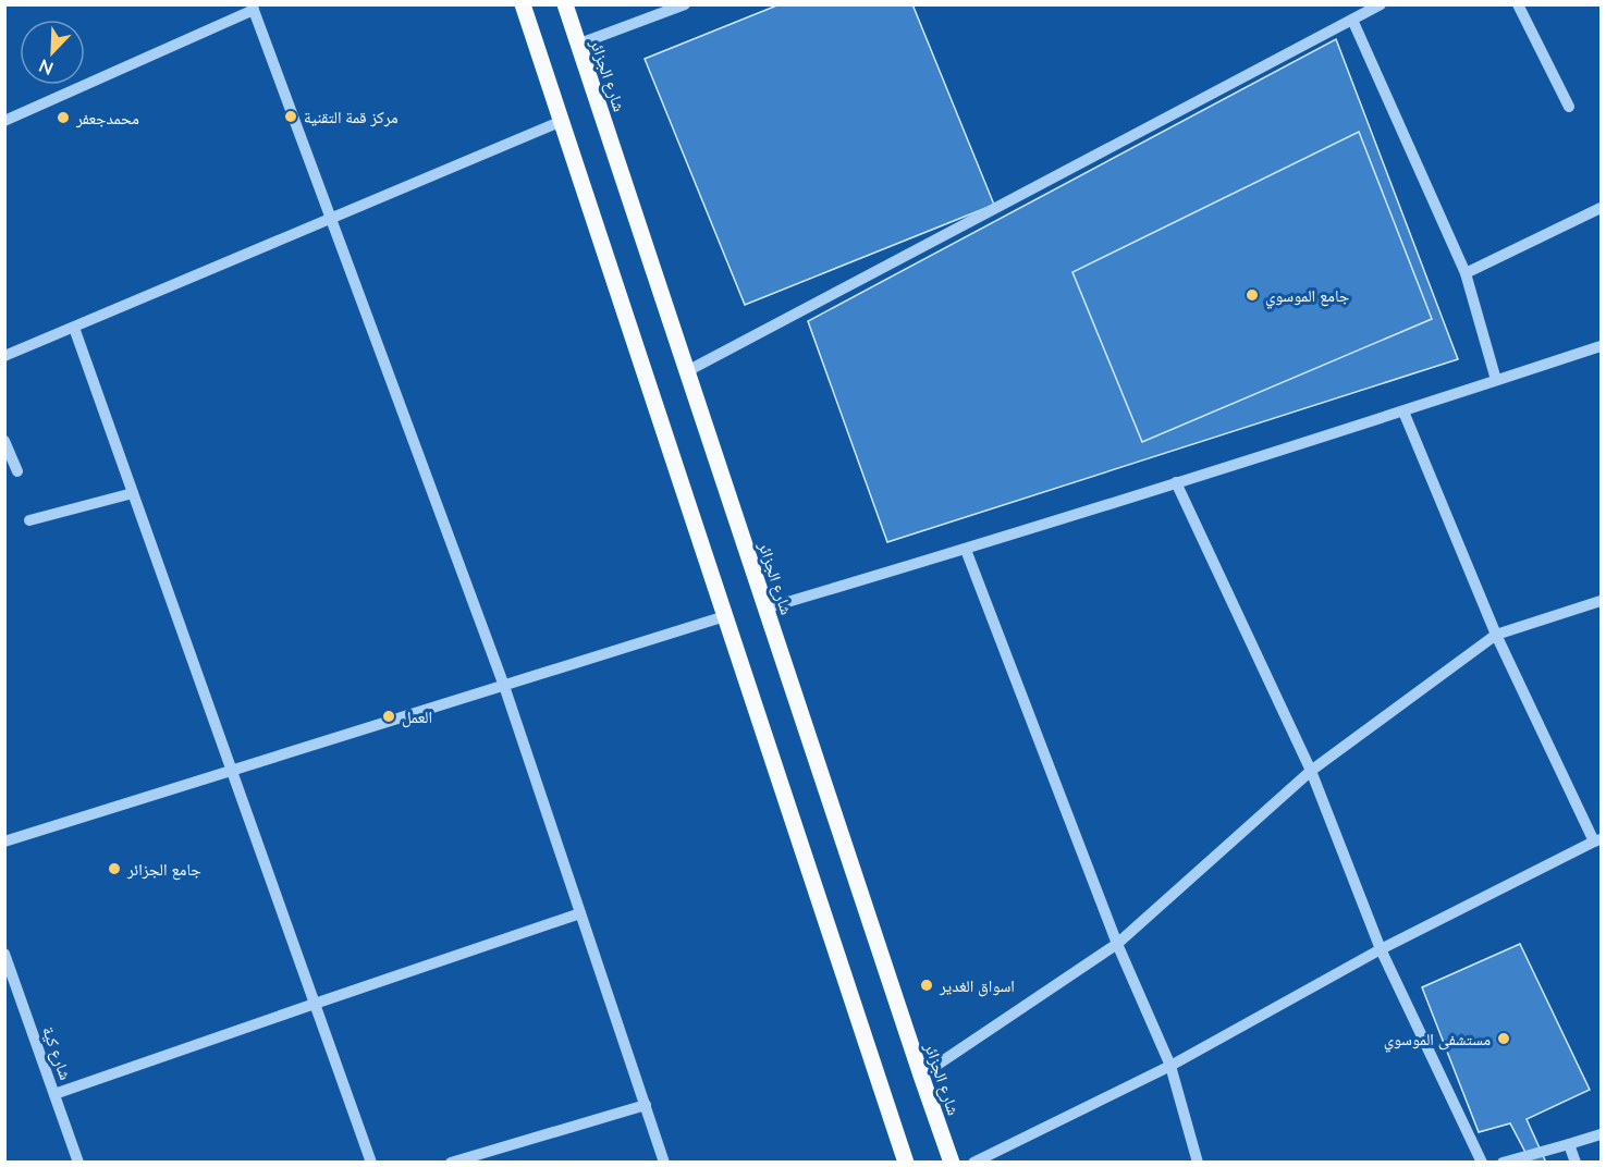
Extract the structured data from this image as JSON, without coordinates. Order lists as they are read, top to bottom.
{
  "streets": {
    "main road": ["شارع الجزائر"],
    "street": ["شارع كية"]
  },
  "places": [
    "مركز قمة التقنية",
    "محمدجعفر",
    "جامع الموسوي",
    "العمل",
    "جامع الجزائر",
    "اسواق الغدير",
    "مستشفى الموسوي"
  ],
  "north": "bottom left"
}
